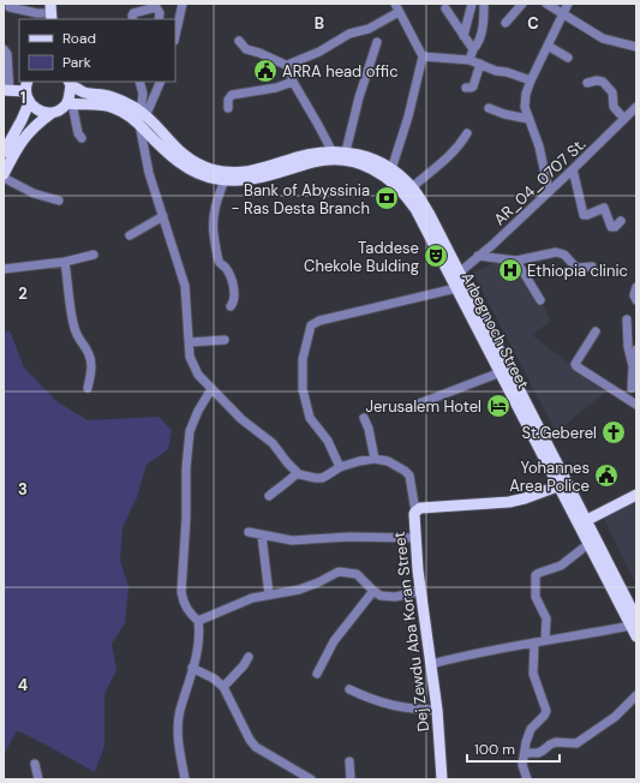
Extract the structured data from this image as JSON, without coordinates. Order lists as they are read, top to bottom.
{
  "streets": {
    "main road": ["Arbegnoch Street", "Dej Zewdu Aba Koran Street"],
    "street": ["AR_04_0707 St."]
  },
  "crossings": [
    ["AR_04_0707 St.", "Arbegnoch Street"],
    ["Arbegnoch Street", "Dej Zewdu Aba Koran Street"]
  ],
  "places": {
    "public building": ["ARRA head offic", "Yohannes Area Police"],
    "bank": ["Bank of Abyssinia - Ras Desta Branch"],
    "theatre": ["Taddese Chekole Bulding"],
    "hospital": ["Ethiopia clinic"],
    "hotel": ["Jerusalem Hotel"],
    "church": ["St.Geberel"]
  },
  "legend": ["Road", "Park"],
  "scale_bar": "100 m",
  "grid": {
    "columns": ["B", "C"],
    "rows": [
      "1",
      "2",
      "3",
      "4"
    ]
  }
}
